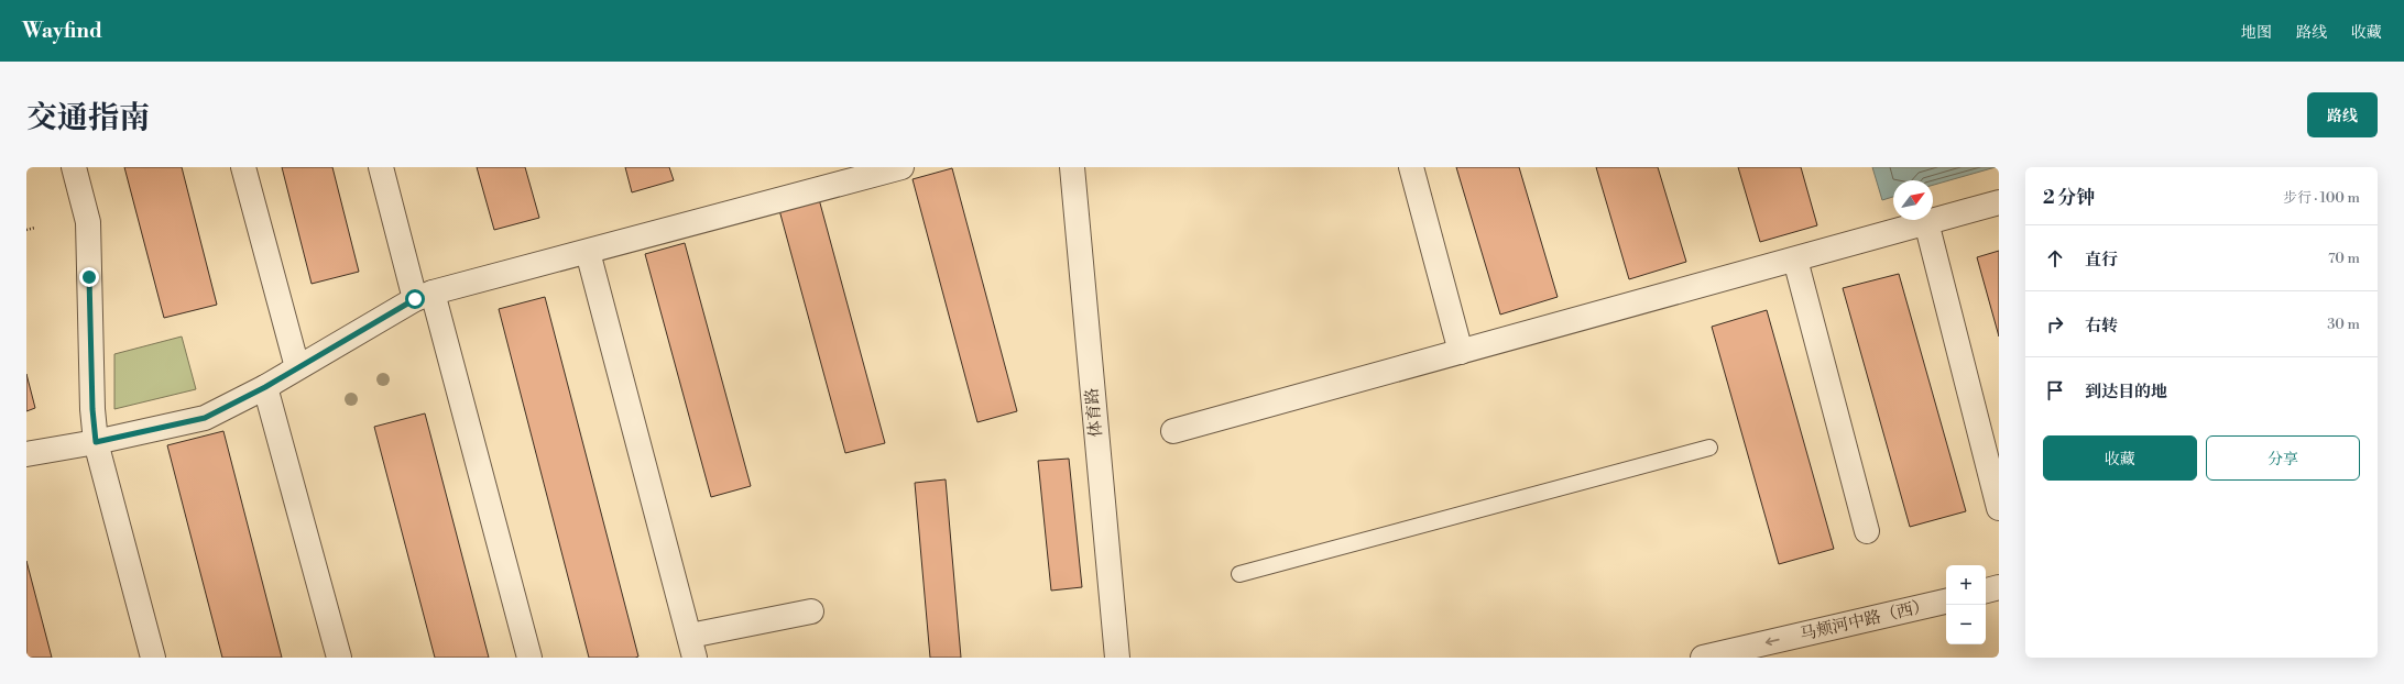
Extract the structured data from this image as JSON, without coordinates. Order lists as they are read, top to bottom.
{
  "streets": {
    "street": ["体育路", "马颊河中路（西）"]
  },
  "one_way": ["马颊河中路（西）"],
  "north": "top right",
  "page": {
    "header": "Wayfind",
    "nav": ["地图", "路线", "收藏"],
    "title": "交通指南",
    "buttons": [
      "路线",
      ["收藏", "分享"]
    ],
    "heading": ["2 分钟", "步行 · 100 m"],
    "list": [
      ["直行", "70 m"],
      ["右转", "30 m"],
      "到达目的地"
    ],
    "map_buttons": ["+", "−"]
  }
}
